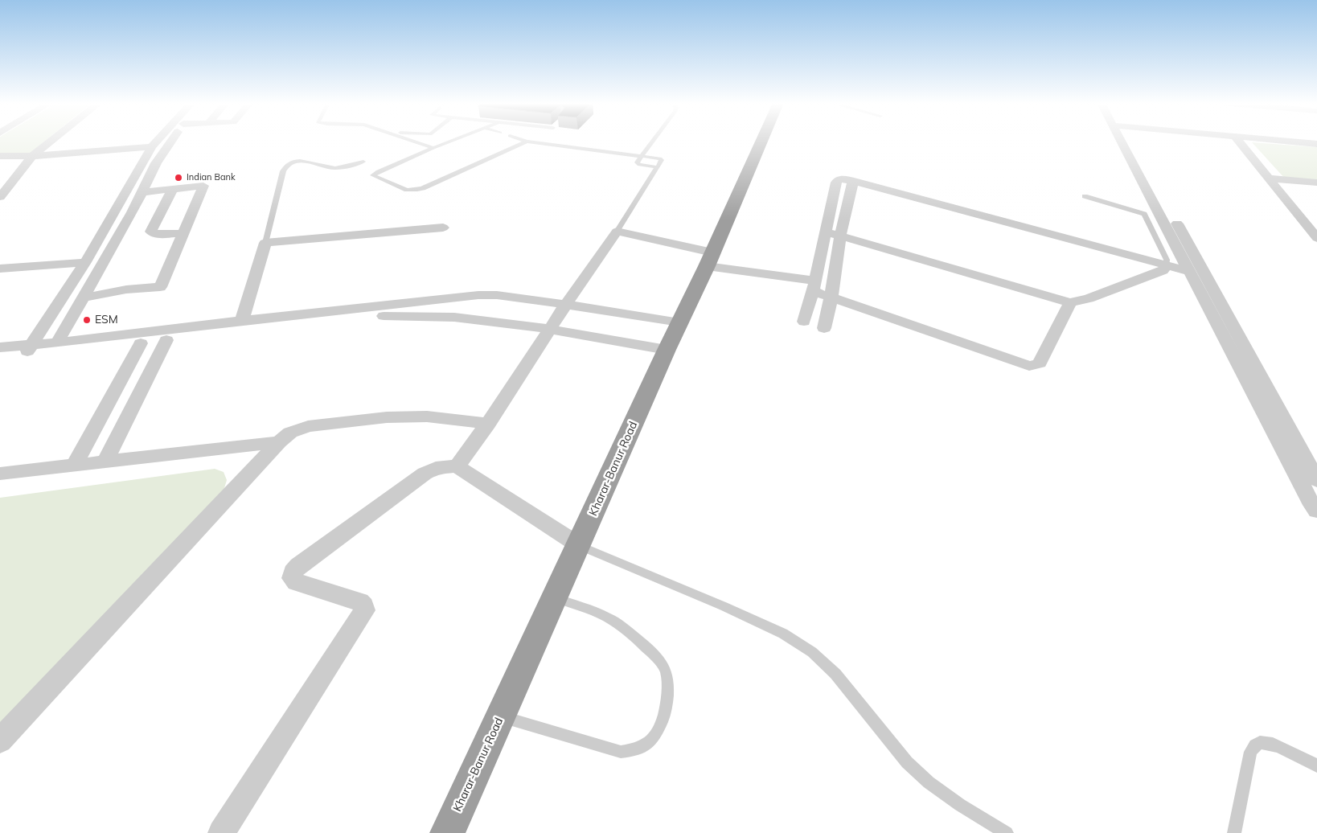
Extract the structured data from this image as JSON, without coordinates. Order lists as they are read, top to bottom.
{
  "streets": {
    "highway": ["Kharar-Banur Road"]
  },
  "places": ["Indian Bank", "ESM"]
}
